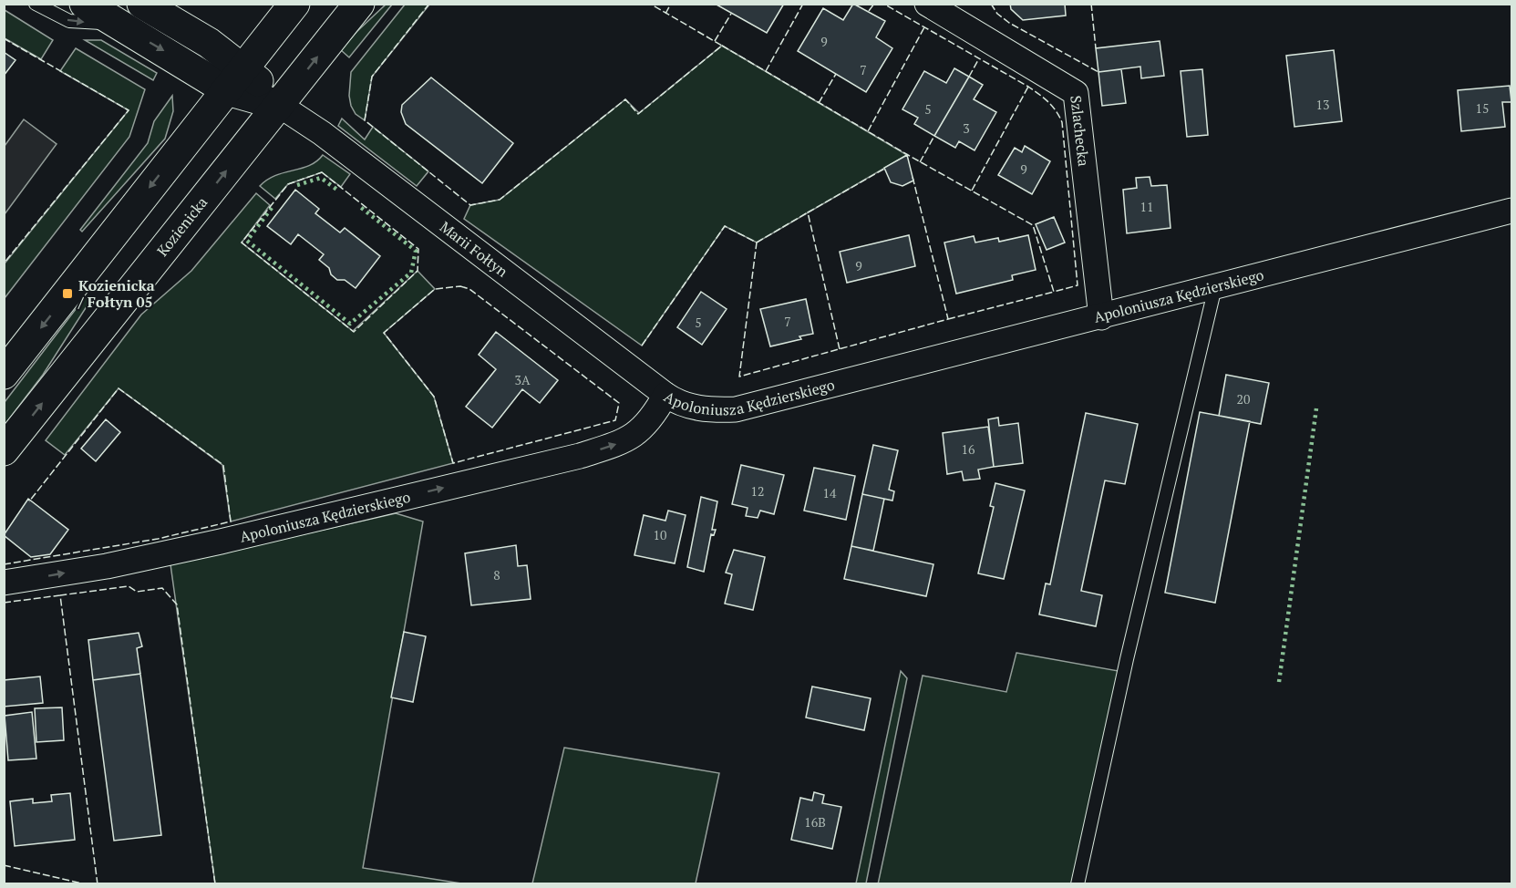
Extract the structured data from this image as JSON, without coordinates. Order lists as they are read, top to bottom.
{
  "streets": {
    "main road": ["Kozienicka", "Marii Fołtyn"],
    "street": ["Szlachecka", "Apoloniusza Kędzierskiego"]
  },
  "crossings": [
    ["Szlachecka", "Apoloniusza Kędzierskiego"],
    ["Kozienicka", "Marii Fołtyn"],
    ["Marii Fołtyn", "Apoloniusza Kędzierskiego"]
  ],
  "one_way": ["Apoloniusza Kędzierskiego"],
  "places": {
    "transit": ["Kozienicka / Fołtyn 05"]
  },
  "house_numbers": [
    "9",
    "7",
    "13",
    "15",
    "5",
    "3",
    "9",
    "11",
    "9",
    "7",
    "5",
    "3A",
    "20",
    "16",
    "12",
    "14",
    "10",
    "8",
    "16B"
  ]
}
